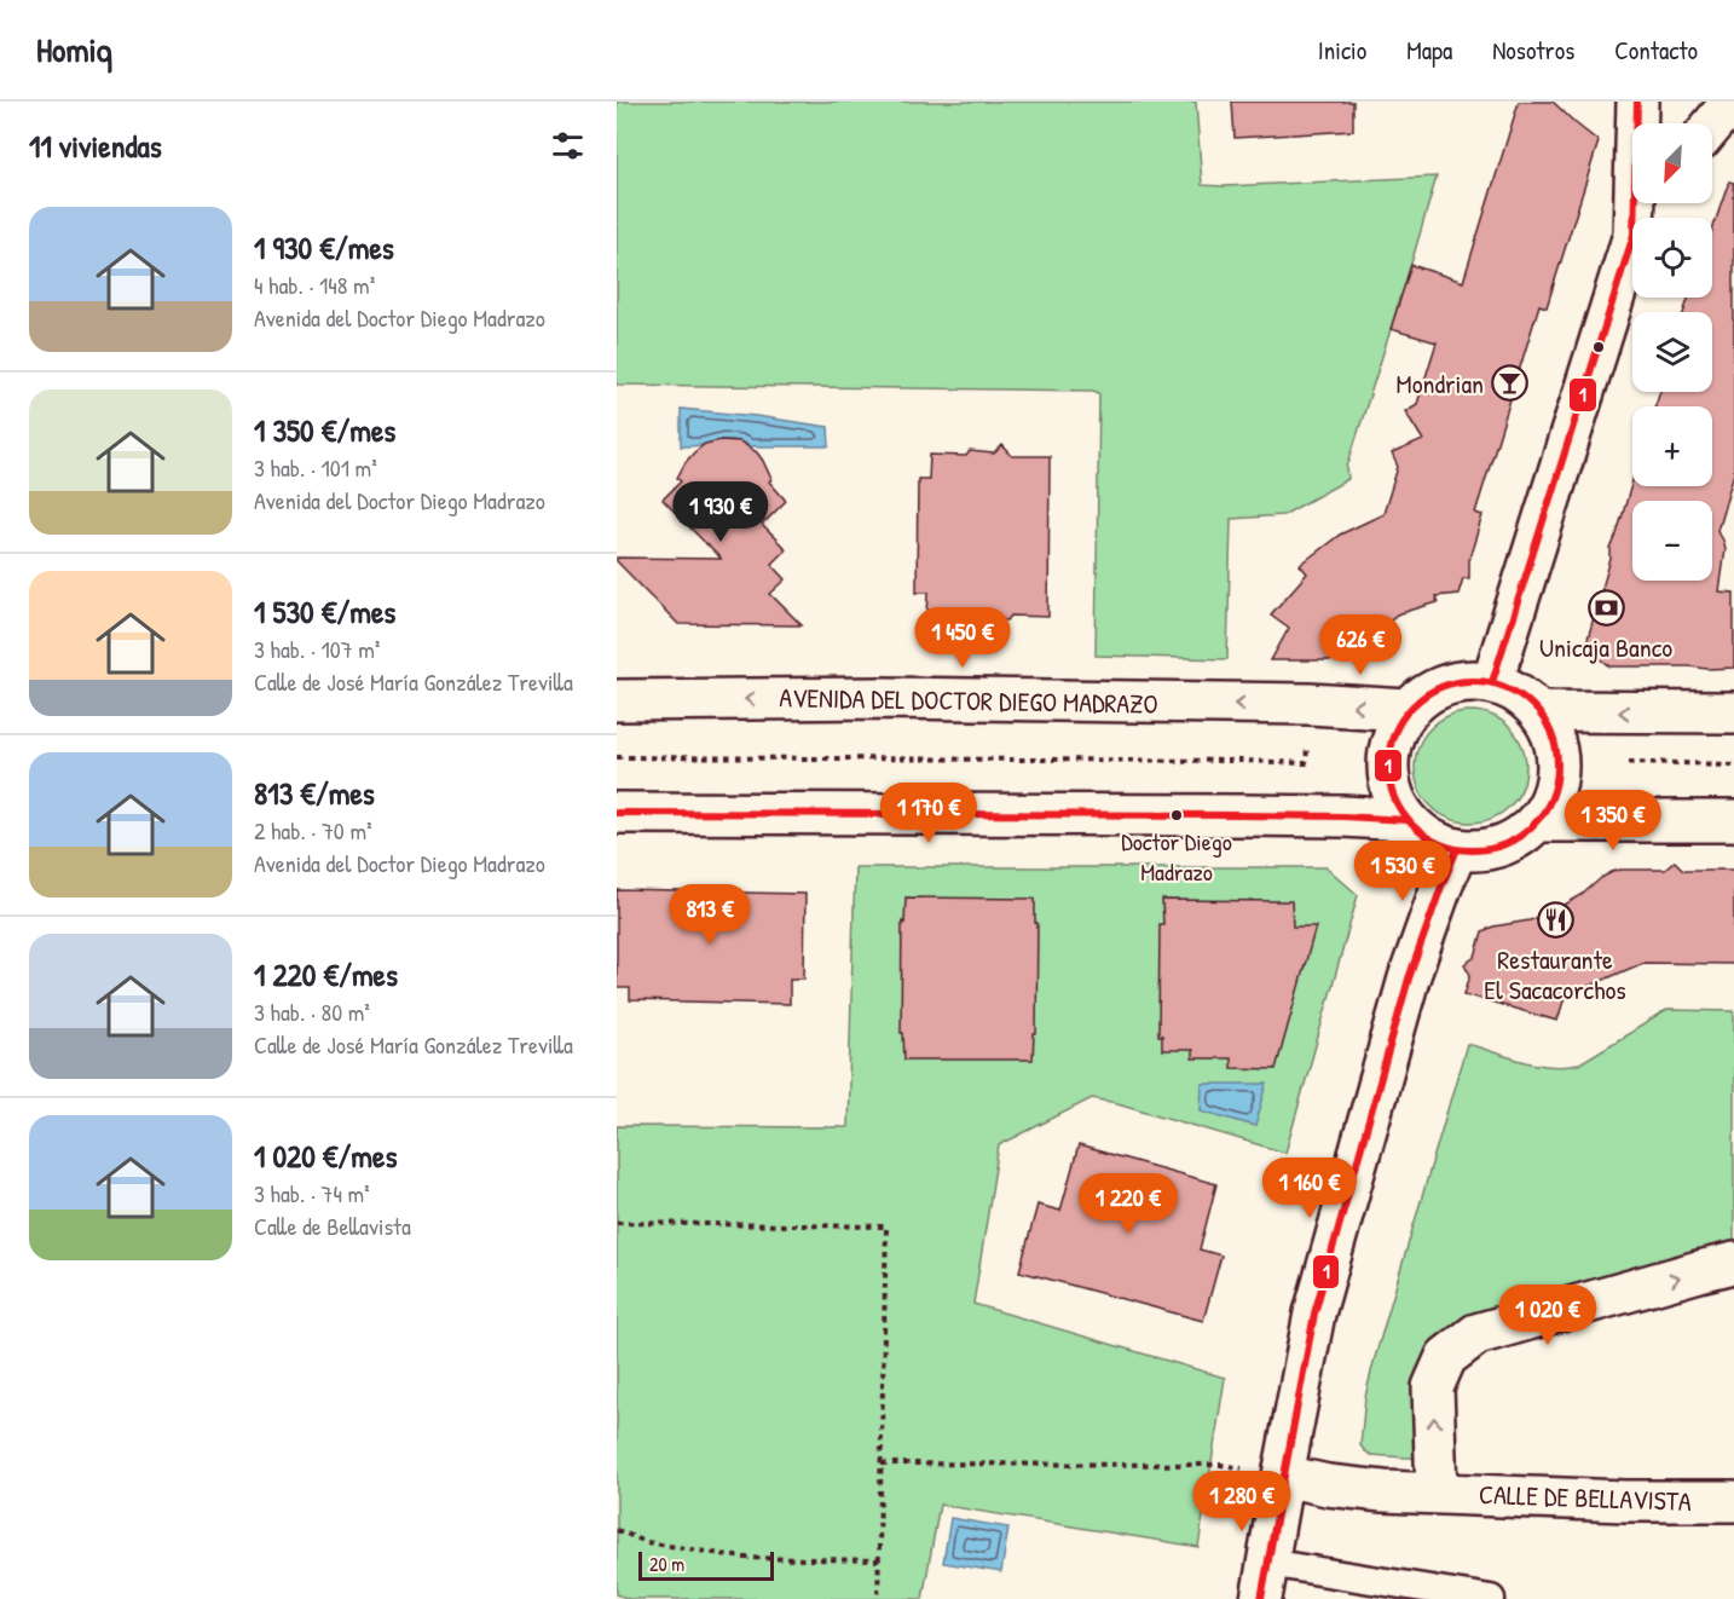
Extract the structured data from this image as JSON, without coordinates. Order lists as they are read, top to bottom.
{
  "streets": {
    "main road": ["AVENIDA DEL DOCTOR DIEGO MADRAZO", "CALLE DE BELLAVISTA"]
  },
  "places": {
    "bar": ["Mondrian"],
    "bank": ["Unicaja Banco"],
    "other": ["Doctor Diego Madrazo"],
    "restaurant": ["Restaurante El Sacacorchos"]
  },
  "lines": ["transit line 1"],
  "scale_bar": "20 m",
  "north": "bottom left",
  "page": {
    "header": "Homiq",
    "nav": [
      "Inicio",
      "Mapa",
      "Nosotros",
      "Contacto"
    ],
    "heading": "11 viviendas",
    "map_buttons": ["+", "−"],
    "list": [
      {
        "name": "1 930 €/mes",
        "note": "4 hab. · 148 m² · Avenida del Doctor Diego Madrazo"
      },
      {
        "name": "1 350 €/mes",
        "note": "3 hab. · 101 m² · Avenida del Doctor Diego Madrazo"
      },
      {
        "name": "1 530 €/mes",
        "note": "3 hab. · 107 m² · Calle de José María González Trevilla"
      },
      {
        "name": "813 €/mes",
        "note": "2 hab. · 70 m² · Avenida del Doctor Diego Madrazo"
      },
      {
        "name": "1 220 €/mes",
        "note": "3 hab. · 80 m² · Calle de José María González Trevilla"
      },
      {
        "name": "1 020 €/mes",
        "note": "3 hab. · 74 m² · Calle de Bellavista"
      }
    ],
    "price": [
      "1 930 €",
      "1 450 €",
      "626 €",
      "1 170 €",
      "1 350 €",
      "1 530 €",
      "813 €",
      "1 160 €",
      "1 220 €",
      "1 020 €",
      "1 280 €"
    ],
    "scale": "20 m"
  }
}
